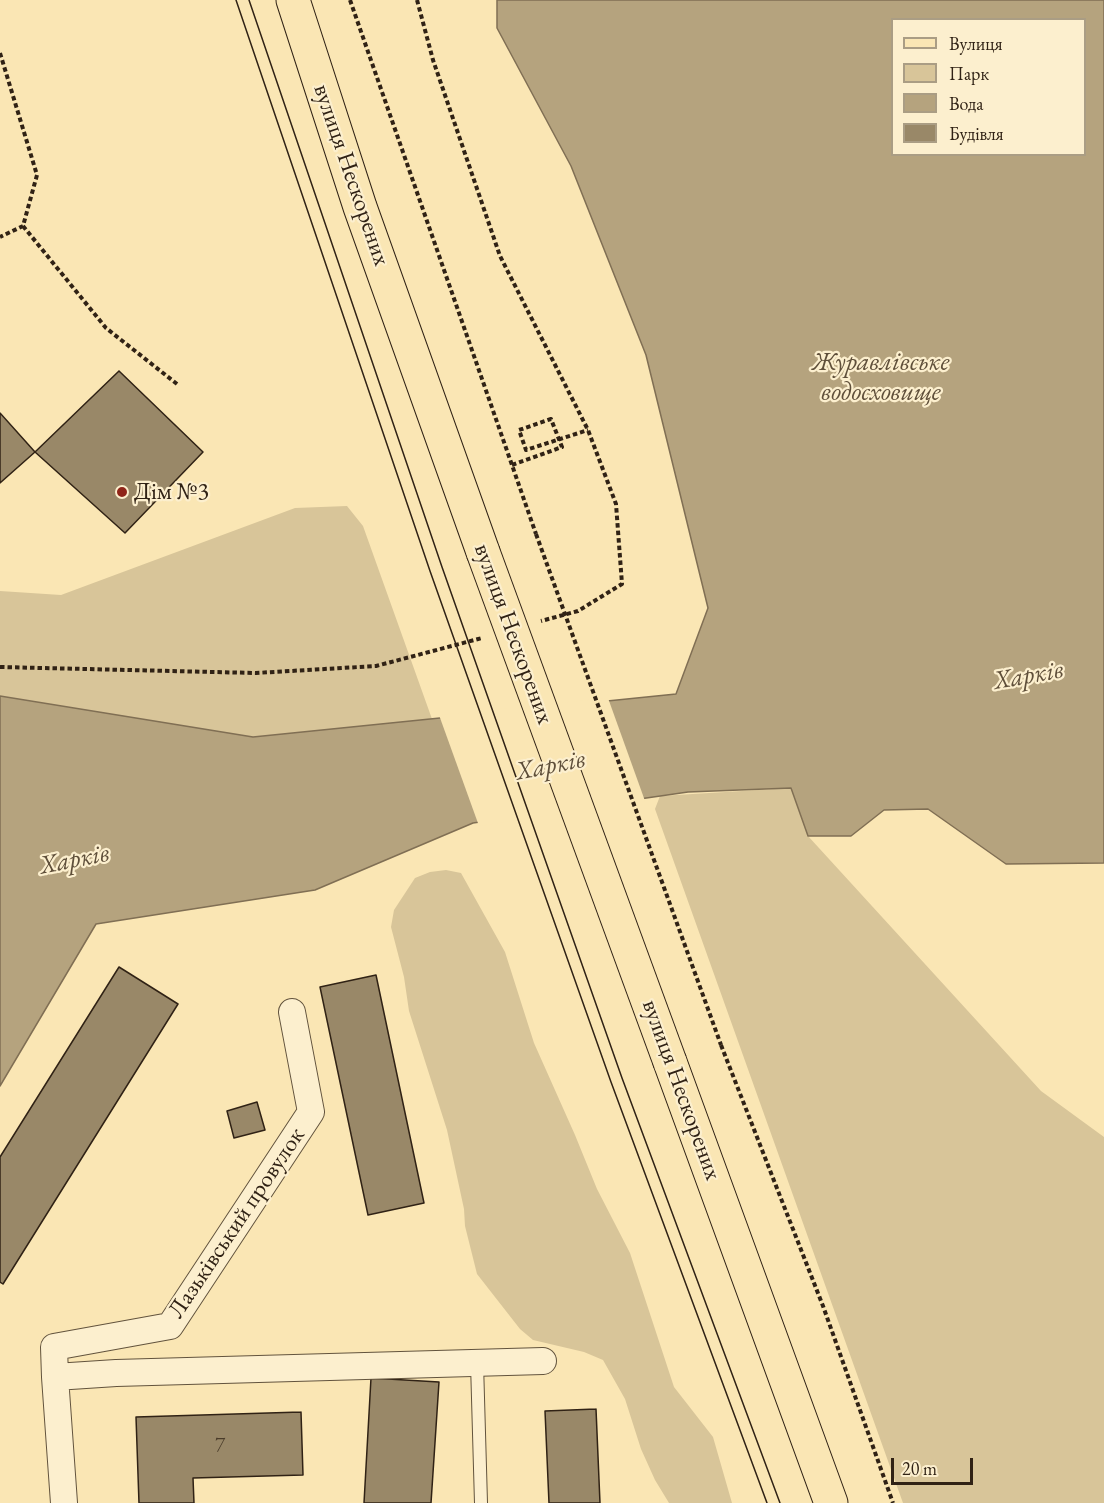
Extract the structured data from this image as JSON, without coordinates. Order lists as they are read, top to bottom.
{
  "streets": {
    "main road": ["вулиця Нескорених"],
    "street": ["Лазьківський провулок"]
  },
  "water": ["Журавлівське водосховище", "Харків"],
  "places": ["Дім №3"],
  "house_numbers": ["7"],
  "legend": [
    "Вулиця",
    "Парк",
    "Вода",
    "Будівля"
  ],
  "scale_bar": "20 m"
}
